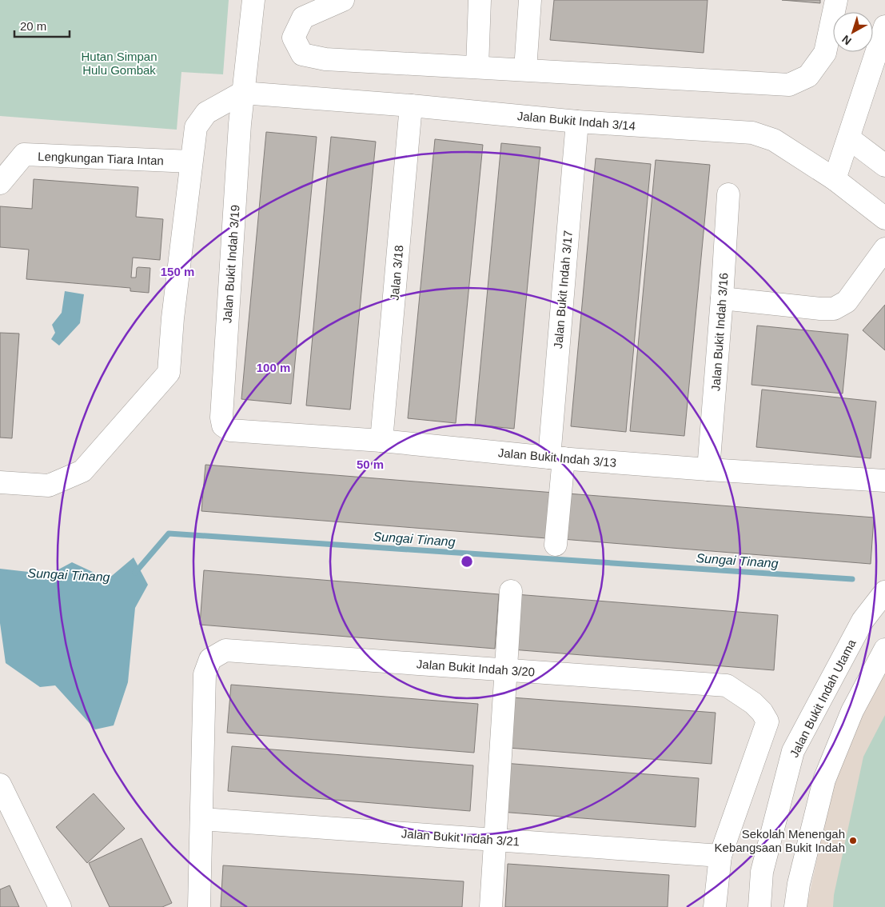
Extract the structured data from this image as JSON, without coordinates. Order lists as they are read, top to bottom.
{
  "streets": {
    "street": [
      "Jalan Bukit Indah 3/14",
      "Lengkungan Tiara Intan",
      "Jalan Bukit Indah 3/19",
      "Jalan 3/18",
      "Jalan Bukit Indah 3/17",
      "Jalan Bukit Indah 3/16",
      "Jalan Bukit Indah 3/13",
      "Jalan Bukit Indah 3/20",
      "Jalan Bukit Indah Utama",
      "Jalan Bukit Indah 3/21"
    ]
  },
  "crossings": [
    ["Jalan Bukit Indah 3/14", "Jalan Bukit Indah 3/19"],
    ["Jalan Bukit Indah 3/14", "Jalan 3/18"],
    ["Jalan Bukit Indah 3/14", "Jalan Bukit Indah 3/17"],
    ["Jalan Bukit Indah 3/19", "Jalan Bukit Indah 3/13"],
    ["Jalan 3/18", "Jalan Bukit Indah 3/13"],
    ["Jalan Bukit Indah 3/17", "Jalan Bukit Indah 3/13"],
    ["Jalan Bukit Indah 3/16", "Jalan Bukit Indah 3/13"],
    ["Jalan Bukit Indah 3/20", "Jalan Bukit Indah 3/21"]
  ],
  "water": ["Sungai Tinang"],
  "parks": ["Hutan Simpan Hulu Gombak"],
  "places": ["Sekolah Menengah Kebangsaan Bukit Indah"],
  "scale_bar": "20 m",
  "north": "bottom left",
  "rings": ["150 m", "100 m", "50 m"]
}
